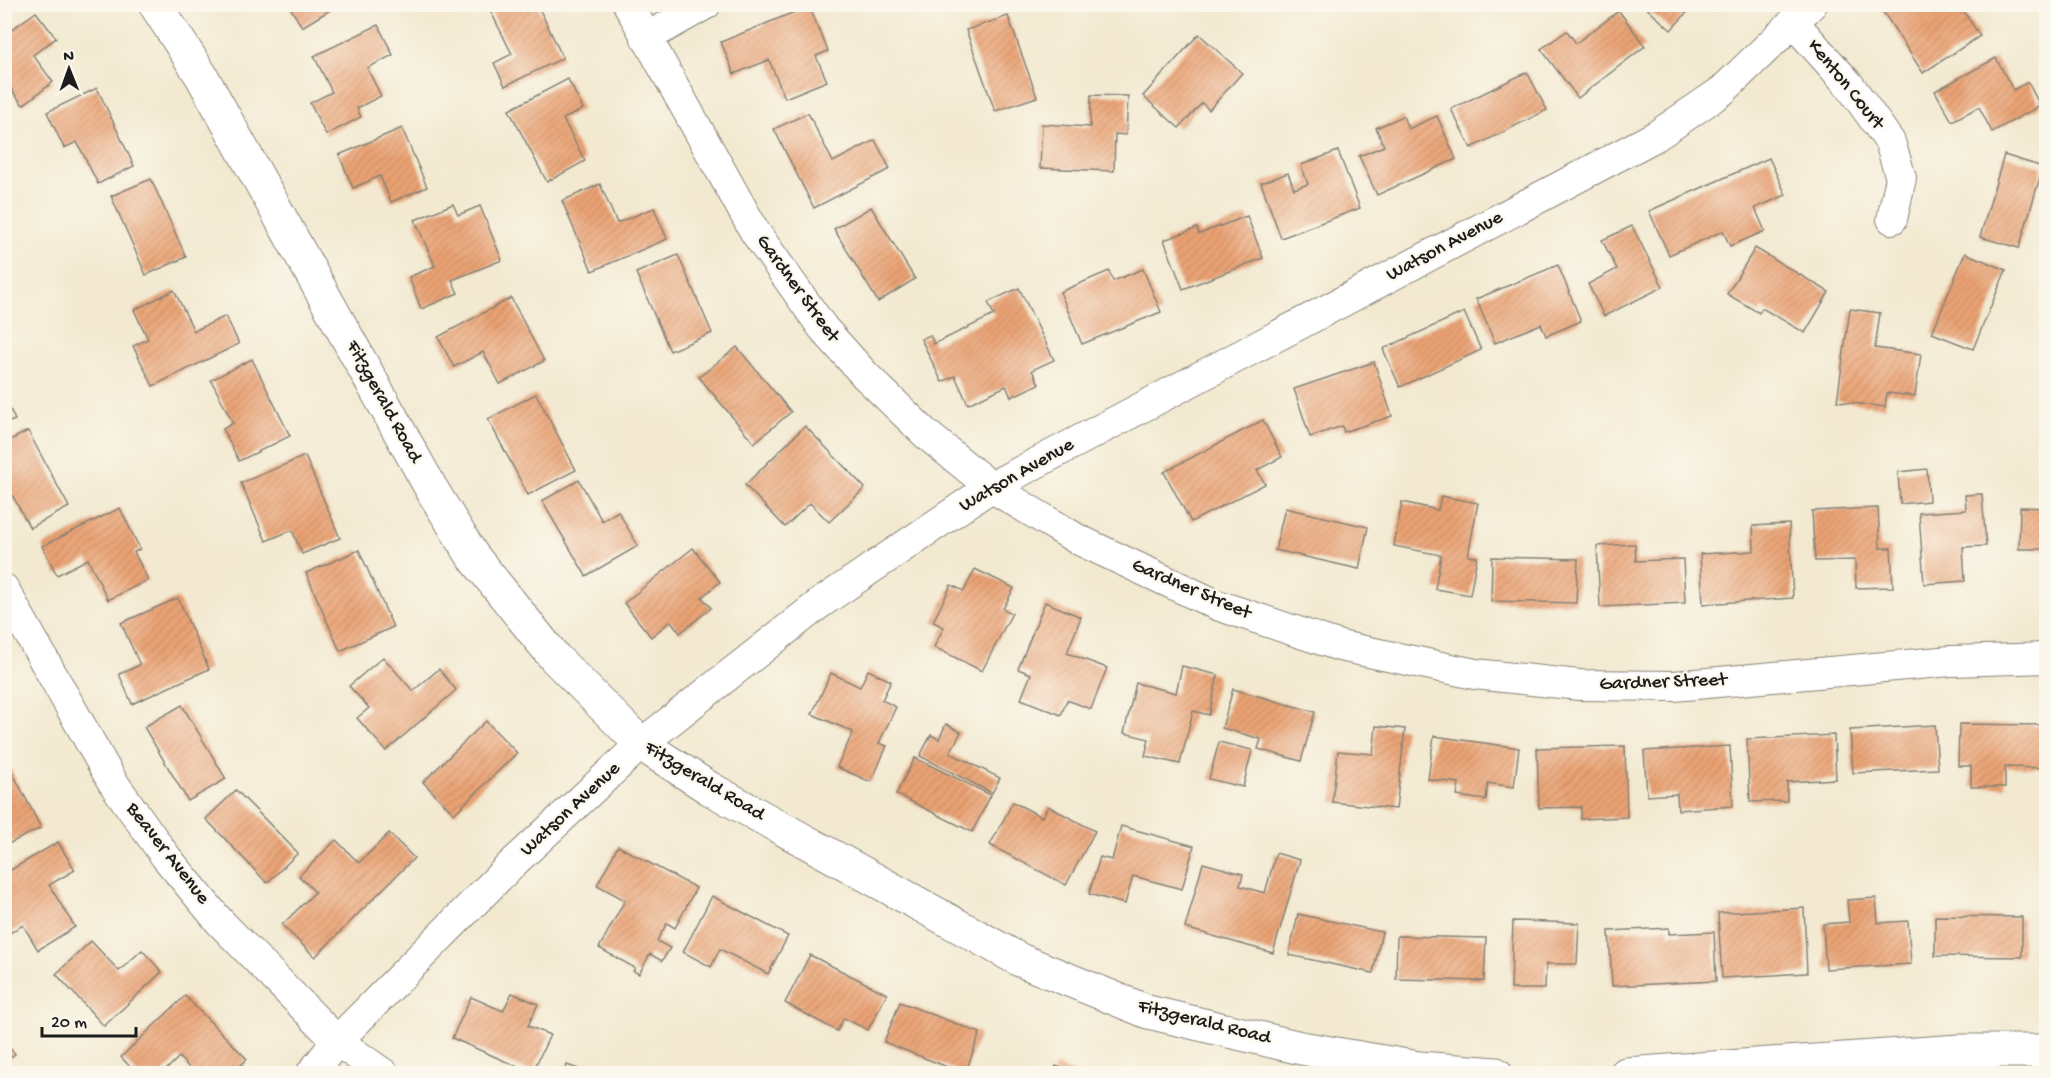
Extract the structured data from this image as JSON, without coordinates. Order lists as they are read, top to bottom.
{
  "streets": {
    "main road": ["Fitzgerald Road"],
    "street": [
      "Kenton Court",
      "Watson Avenue",
      "Gardner Street",
      "Beaver Avenue"
    ]
  },
  "crossings": [
    ["Kenton Court", "Watson Avenue"],
    ["Watson Avenue", "Gardner Street"],
    ["Watson Avenue", "Fitzgerald Road"],
    ["Watson Avenue", "Beaver Avenue"]
  ],
  "scale_bar": "20 m",
  "north": "top"
}
